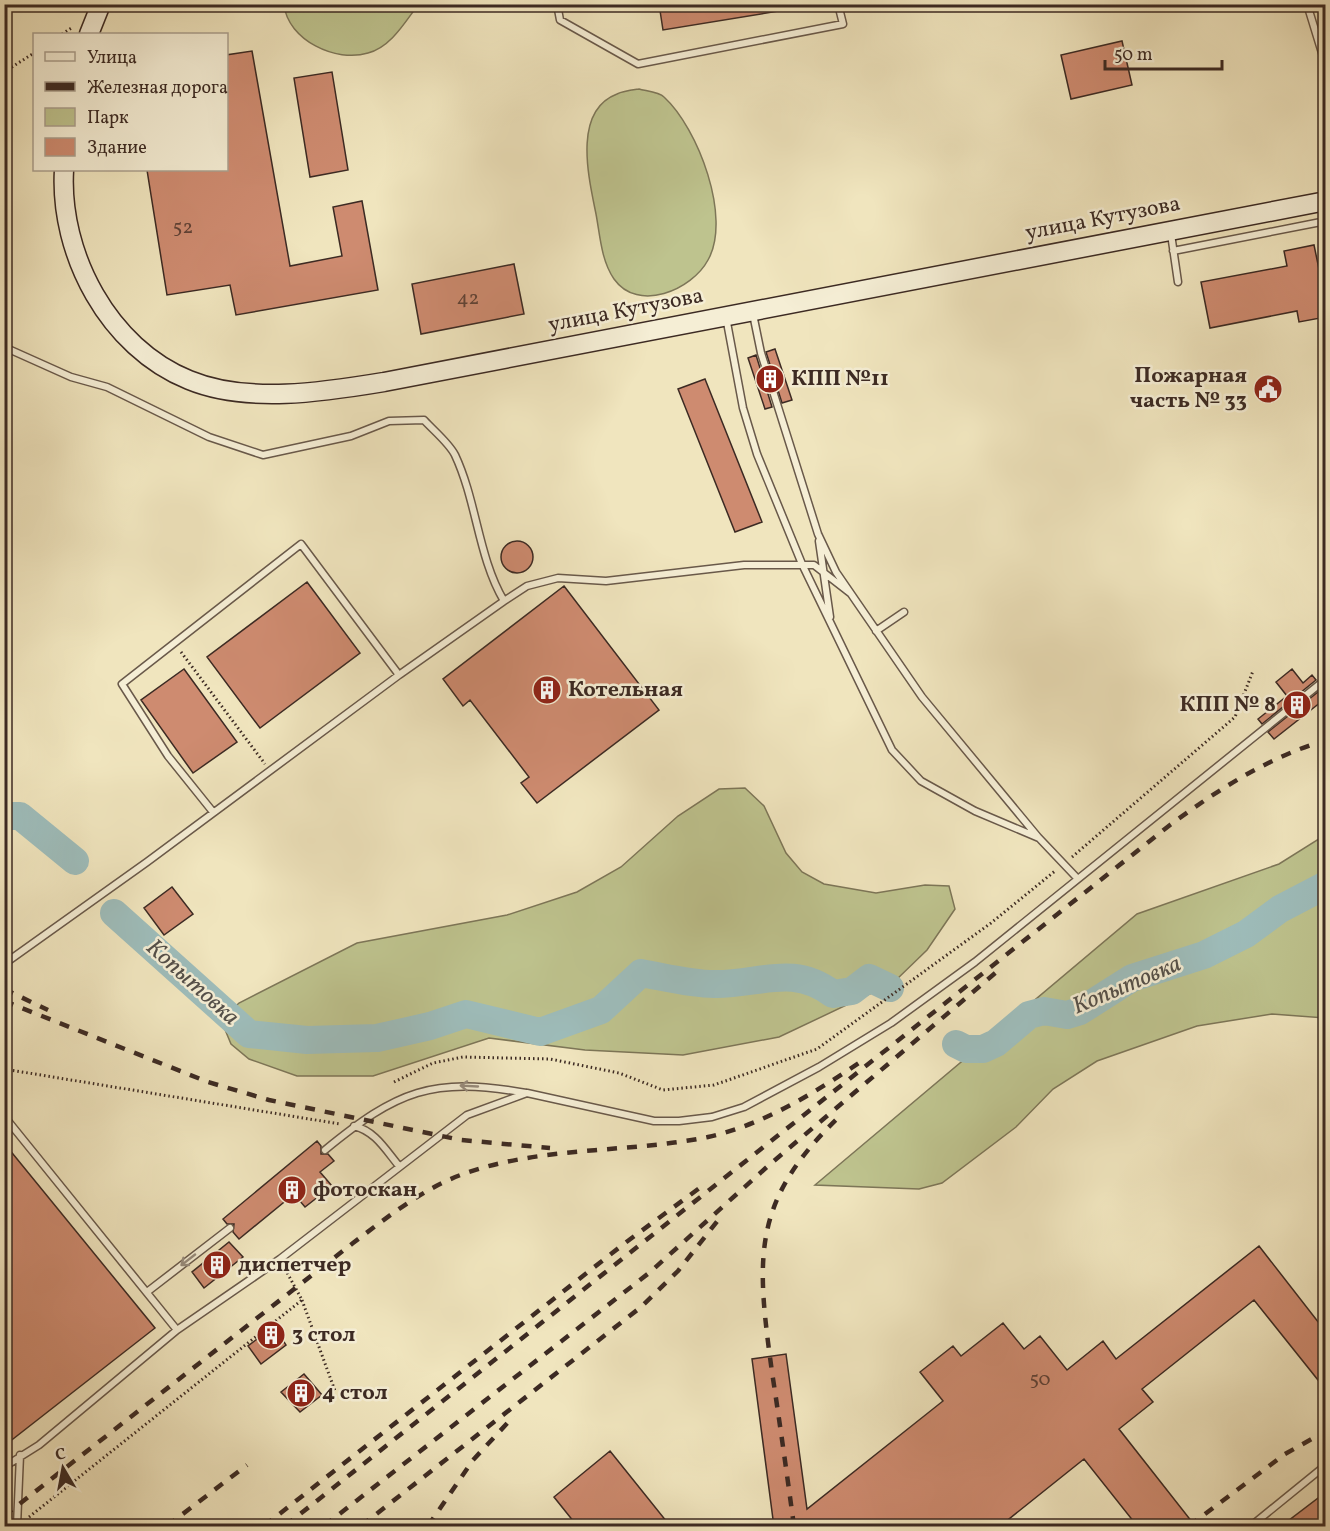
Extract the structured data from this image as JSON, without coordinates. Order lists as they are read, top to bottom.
{
  "streets": {
    "street": ["улица Кутузова"]
  },
  "water": ["Копытовка"],
  "places": {
    "building": [
      "КПП №11",
      "Котельная",
      "КПП № 8",
      "фотоскан",
      "диспетчер",
      "3 стол",
      "4 стол"
    ],
    "public building": ["Пожарная часть № 33"]
  },
  "house_numbers": ["52", "42", "50"],
  "legend": [
    "Улица",
    "Железная дорога",
    "Парк",
    "Здание"
  ],
  "scale_bar": "50 m",
  "north": "top"
}
